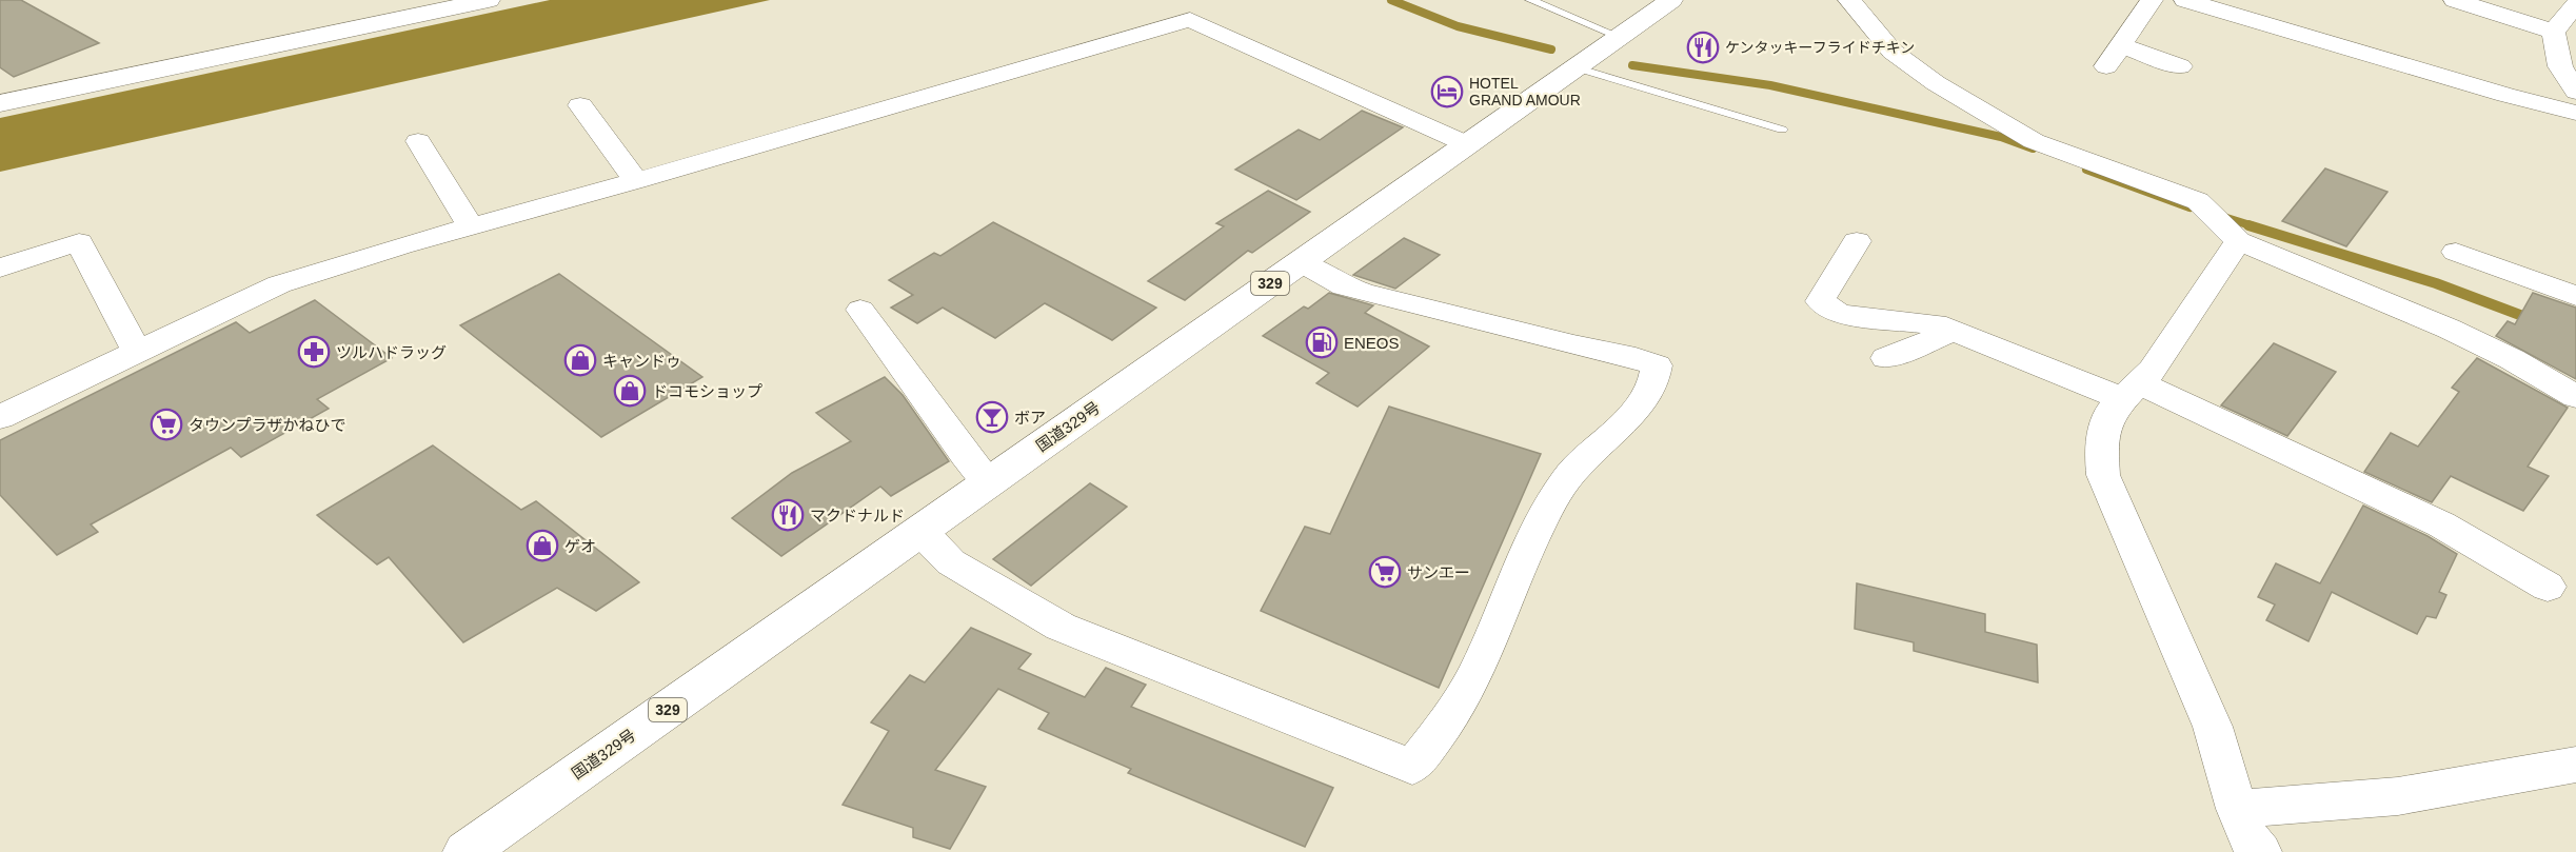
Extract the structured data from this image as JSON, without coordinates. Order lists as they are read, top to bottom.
{
  "streets": {
    "main road": ["329", "国道329号"]
  },
  "places": {
    "restaurant": ["ケンタッキーフライドチキン", "マクドナルド"],
    "hotel": ["HOTEL GRAND AMOUR"],
    "fuel station": ["ENEOS"],
    "pharmacy": ["ツルハドラッグ"],
    "shop": ["キャンドゥ", "ドコモショップ", "ゲオ"],
    "bar": ["ボア"],
    "supermarket": ["タウンプラザかねひで", "サンエー"]
  }
}
